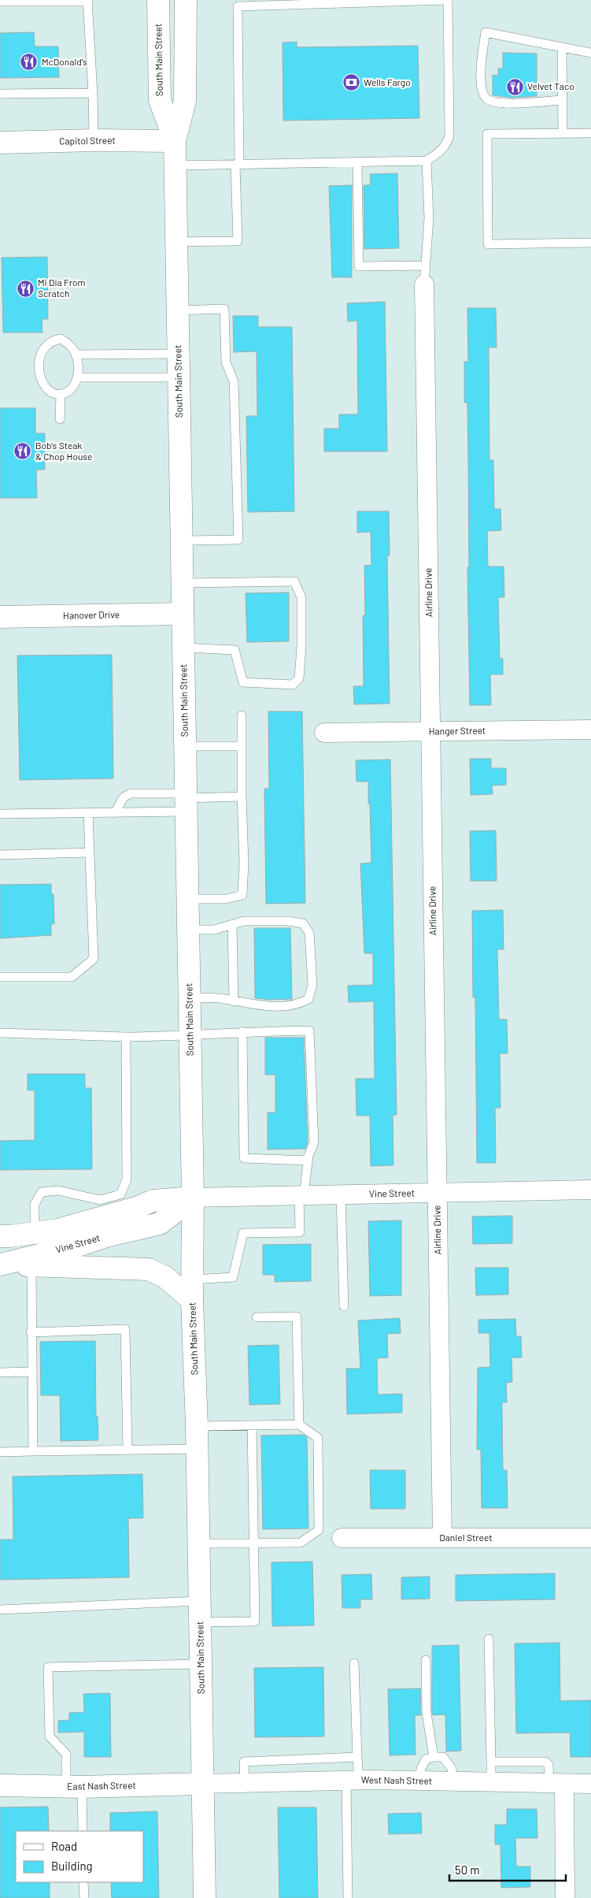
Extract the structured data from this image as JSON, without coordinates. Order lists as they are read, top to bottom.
{
  "streets": {
    "main road": [
      "South Main Street",
      "Capitol Street",
      "Hanover Drive",
      "Vine Street",
      "East Nash Street"
    ],
    "street": [
      "Airline Drive",
      "Hanger Street",
      "Daniel Street",
      "West Nash Street"
    ]
  },
  "crossings": [
    ["South Main Street", "Capitol Street"],
    ["South Main Street", "Hanover Drive"],
    ["South Main Street", "Vine Street"],
    ["South Main Street", "West Nash Street"],
    ["South Main Street", "East Nash Street"],
    ["Airline Drive", "Hanger Street"],
    ["Airline Drive", "Vine Street"],
    ["Airline Drive", "Daniel Street"],
    ["West Nash Street", "East Nash Street"]
  ],
  "places": {
    "restaurant": [
      "McDonald's",
      "Velvet Taco",
      "Mi Dia From Scratch",
      "Bob's Steak & Chop House"
    ],
    "bank": ["Wells Fargo"]
  },
  "legend": ["Road", "Building"],
  "scale_bar": "50 m"
}
